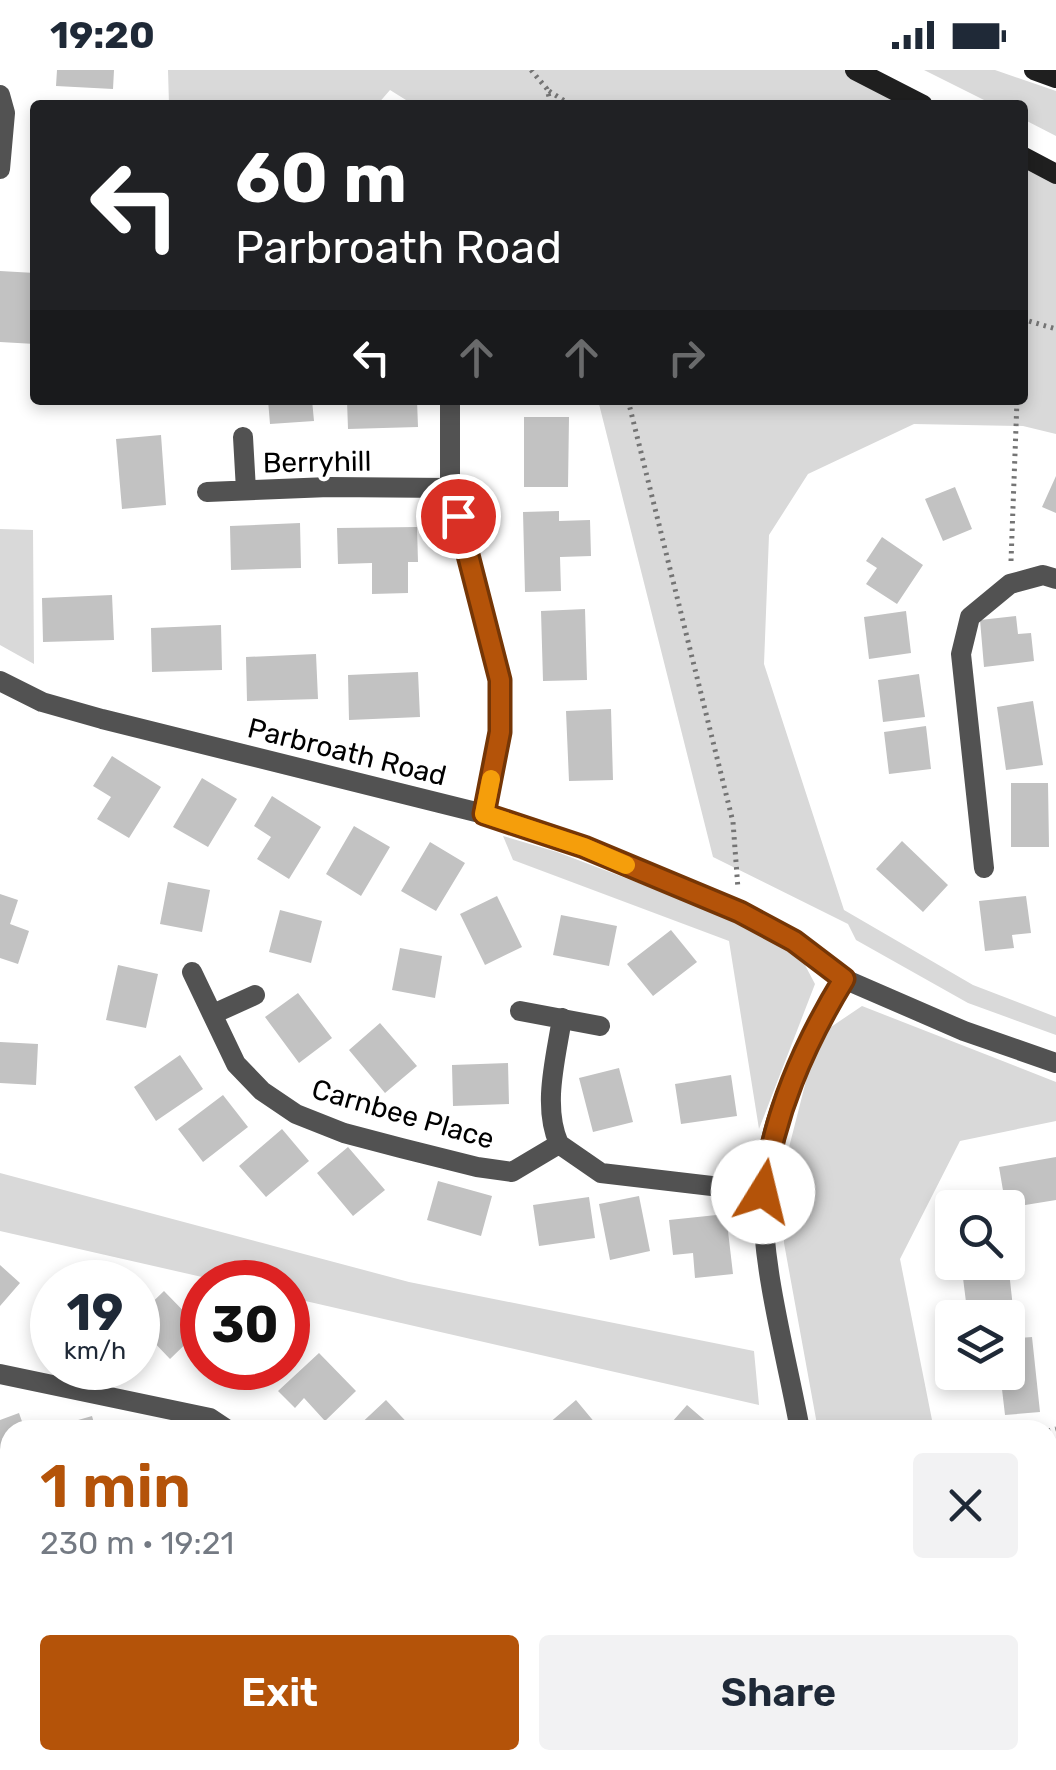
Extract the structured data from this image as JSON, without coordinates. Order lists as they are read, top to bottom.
{
  "streets": {
    "street": ["Berryhill", "Parbroath Road", "Carnbee Place"]
  },
  "page": {
    "status": "19:20",
    "turn": ["60 m", "Parbroath Road"],
    "speed": "19 km/h",
    "limit": "30",
    "heading": ["1 min", "230 m · 19:21"],
    "buttons": ["Exit", "Share"]
  }
}
